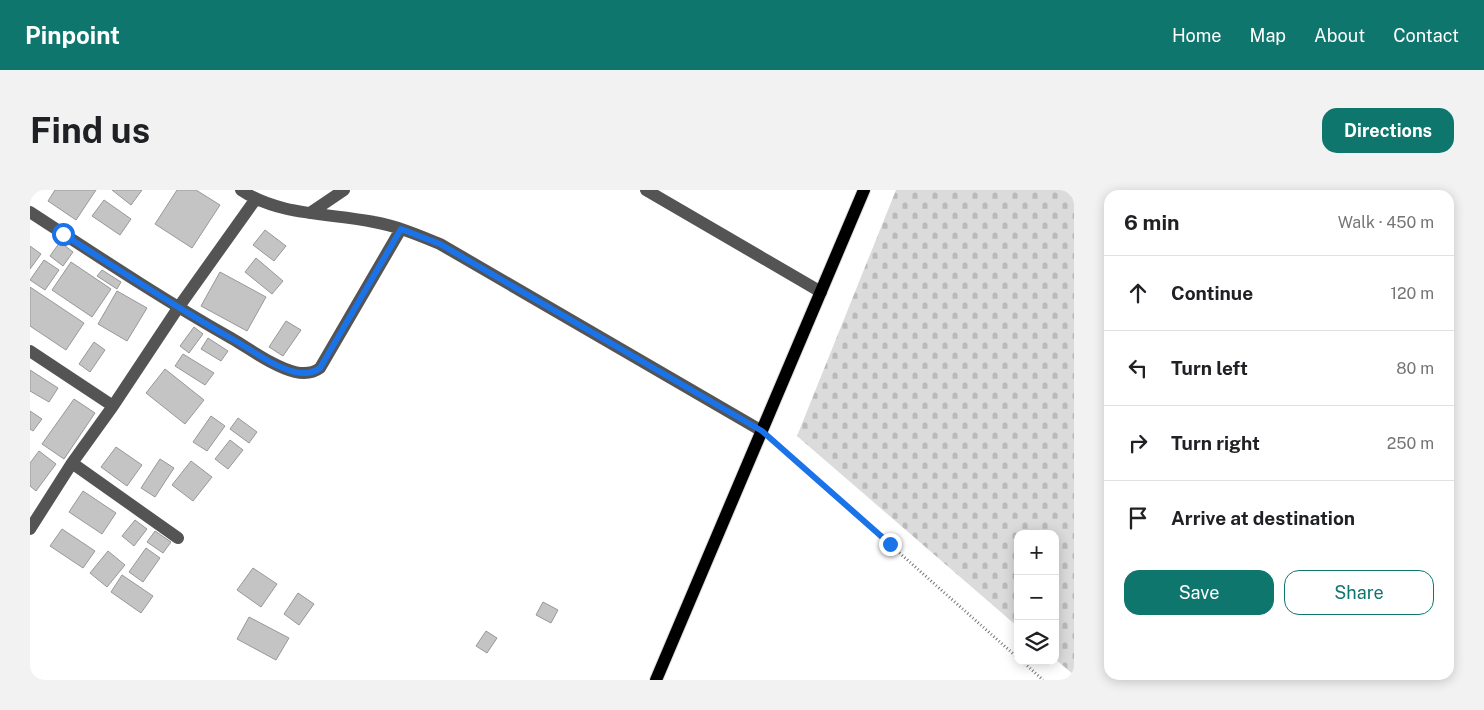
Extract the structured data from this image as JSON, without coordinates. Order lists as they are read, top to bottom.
{
  "page": {
    "header": "Pinpoint",
    "nav": [
      "Home",
      "Map",
      "About",
      "Contact"
    ],
    "buttons": [
      "Directions",
      ["Save", "Share"]
    ],
    "title": "Find us",
    "heading": ["6 min", "Walk · 450 m"],
    "list": [
      ["Continue", "120 m"],
      ["Turn left", "80 m"],
      ["Turn right", "250 m"],
      "Arrive at destination"
    ],
    "map_buttons": ["+", "−"]
  }
}
